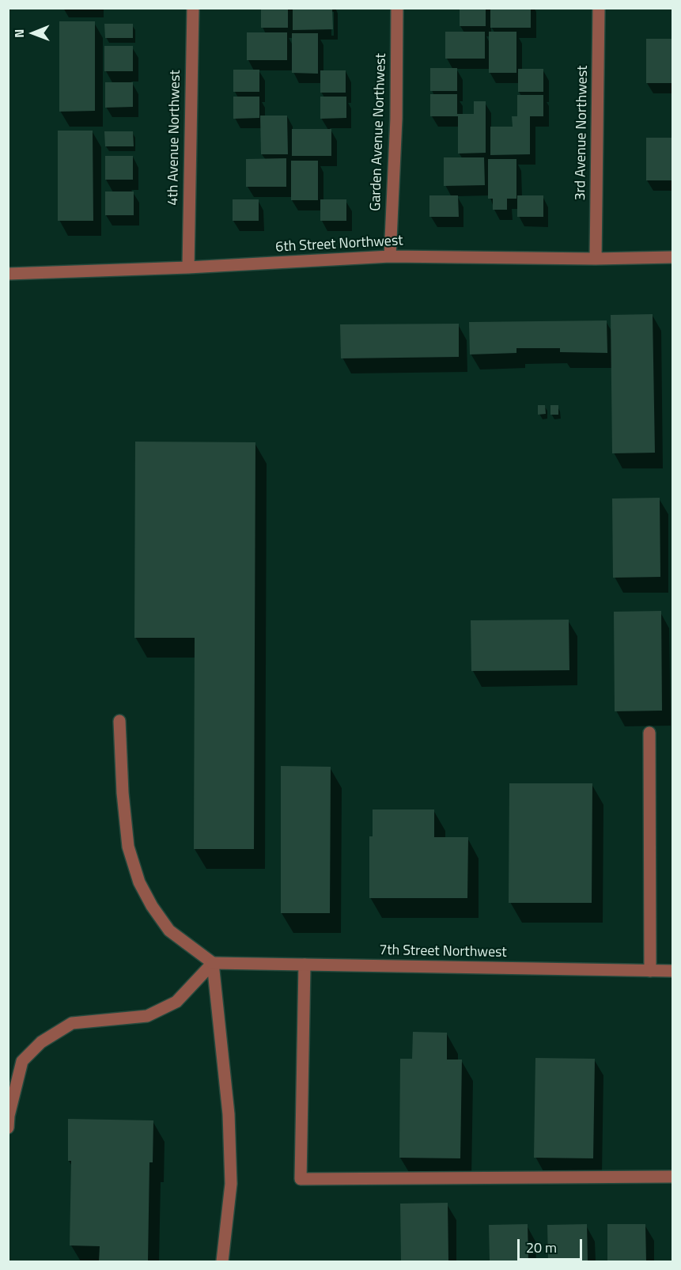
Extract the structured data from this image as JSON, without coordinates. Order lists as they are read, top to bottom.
{
  "streets": {
    "street": [
      "Garden Avenue Northwest",
      "3rd Avenue Northwest",
      "4th Avenue Northwest",
      "6th Street Northwest",
      "7th Street Northwest"
    ]
  },
  "crossings": [
    ["Garden Avenue Northwest", "6th Street Northwest"],
    ["3rd Avenue Northwest", "6th Street Northwest"],
    ["4th Avenue Northwest", "6th Street Northwest"]
  ],
  "scale_bar": "20 m",
  "north": "left"
}
